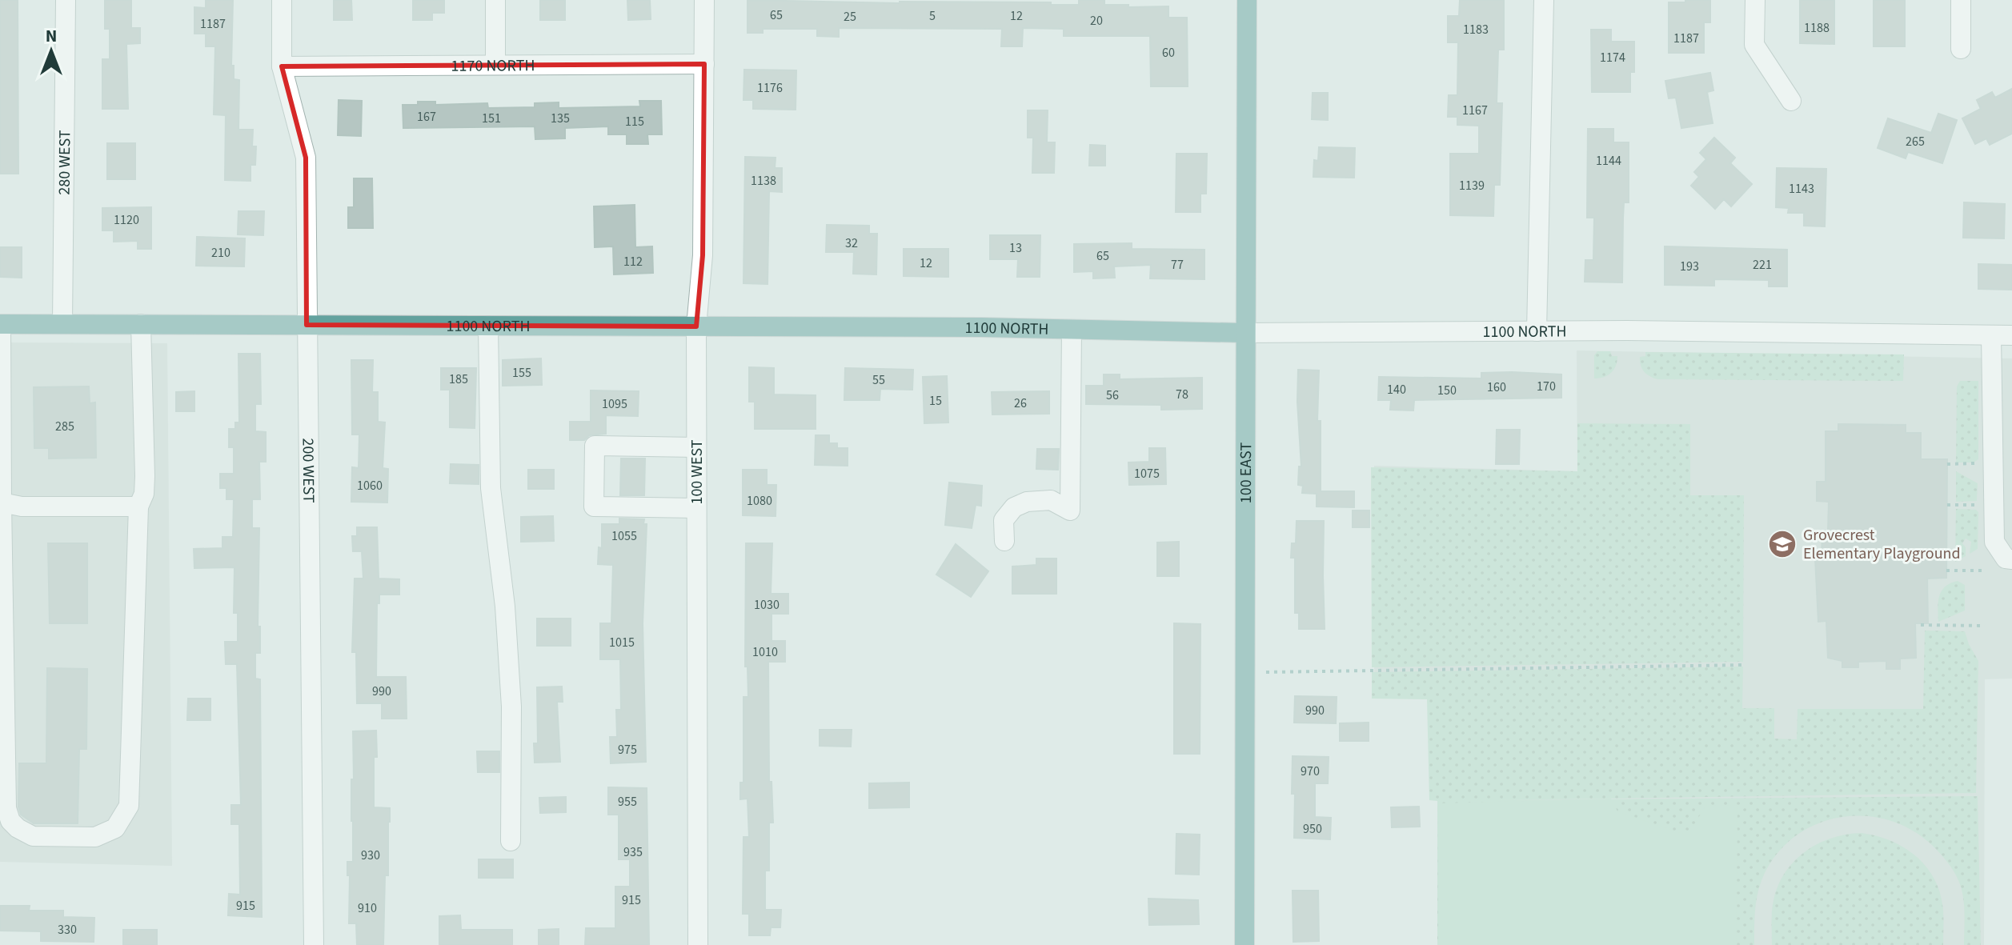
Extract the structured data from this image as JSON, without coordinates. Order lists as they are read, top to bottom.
{
  "streets": {
    "main road": ["1100 NORTH", "100 EAST"],
    "street": [
      "1170 NORTH",
      "280 WEST",
      "200 WEST",
      "100 WEST"
    ]
  },
  "crossings": [
    ["1170 NORTH", "200 WEST"],
    ["1170 NORTH", "100 WEST"],
    ["280 WEST", "1100 NORTH"],
    ["1100 NORTH", "200 WEST"],
    ["1100 NORTH", "100 WEST"],
    ["1100 NORTH", "100 EAST"]
  ],
  "places": {
    "school or university": ["Grovecrest Elementary Playground"]
  },
  "house_numbers": [
    "65",
    "5",
    "12",
    "25",
    "20",
    "1187",
    "1188",
    "1183",
    "1187",
    "60",
    "1174",
    "1176",
    "1167",
    "167",
    "151",
    "135",
    "115",
    "265",
    "1144",
    "1138",
    "1139",
    "1143",
    "1120",
    "32",
    "13",
    "210",
    "65",
    "112",
    "12",
    "77",
    "221",
    "193",
    "155",
    "185",
    "55",
    "170",
    "160",
    "140",
    "150",
    "78",
    "56",
    "15",
    "26",
    "1095",
    "285",
    "1075",
    "1060",
    "1080",
    "1055",
    "1030",
    "1015",
    "1010",
    "990",
    "990",
    "975",
    "970",
    "955",
    "950",
    "935",
    "930",
    "915",
    "915",
    "910",
    "330"
  ],
  "north": "top"
}
